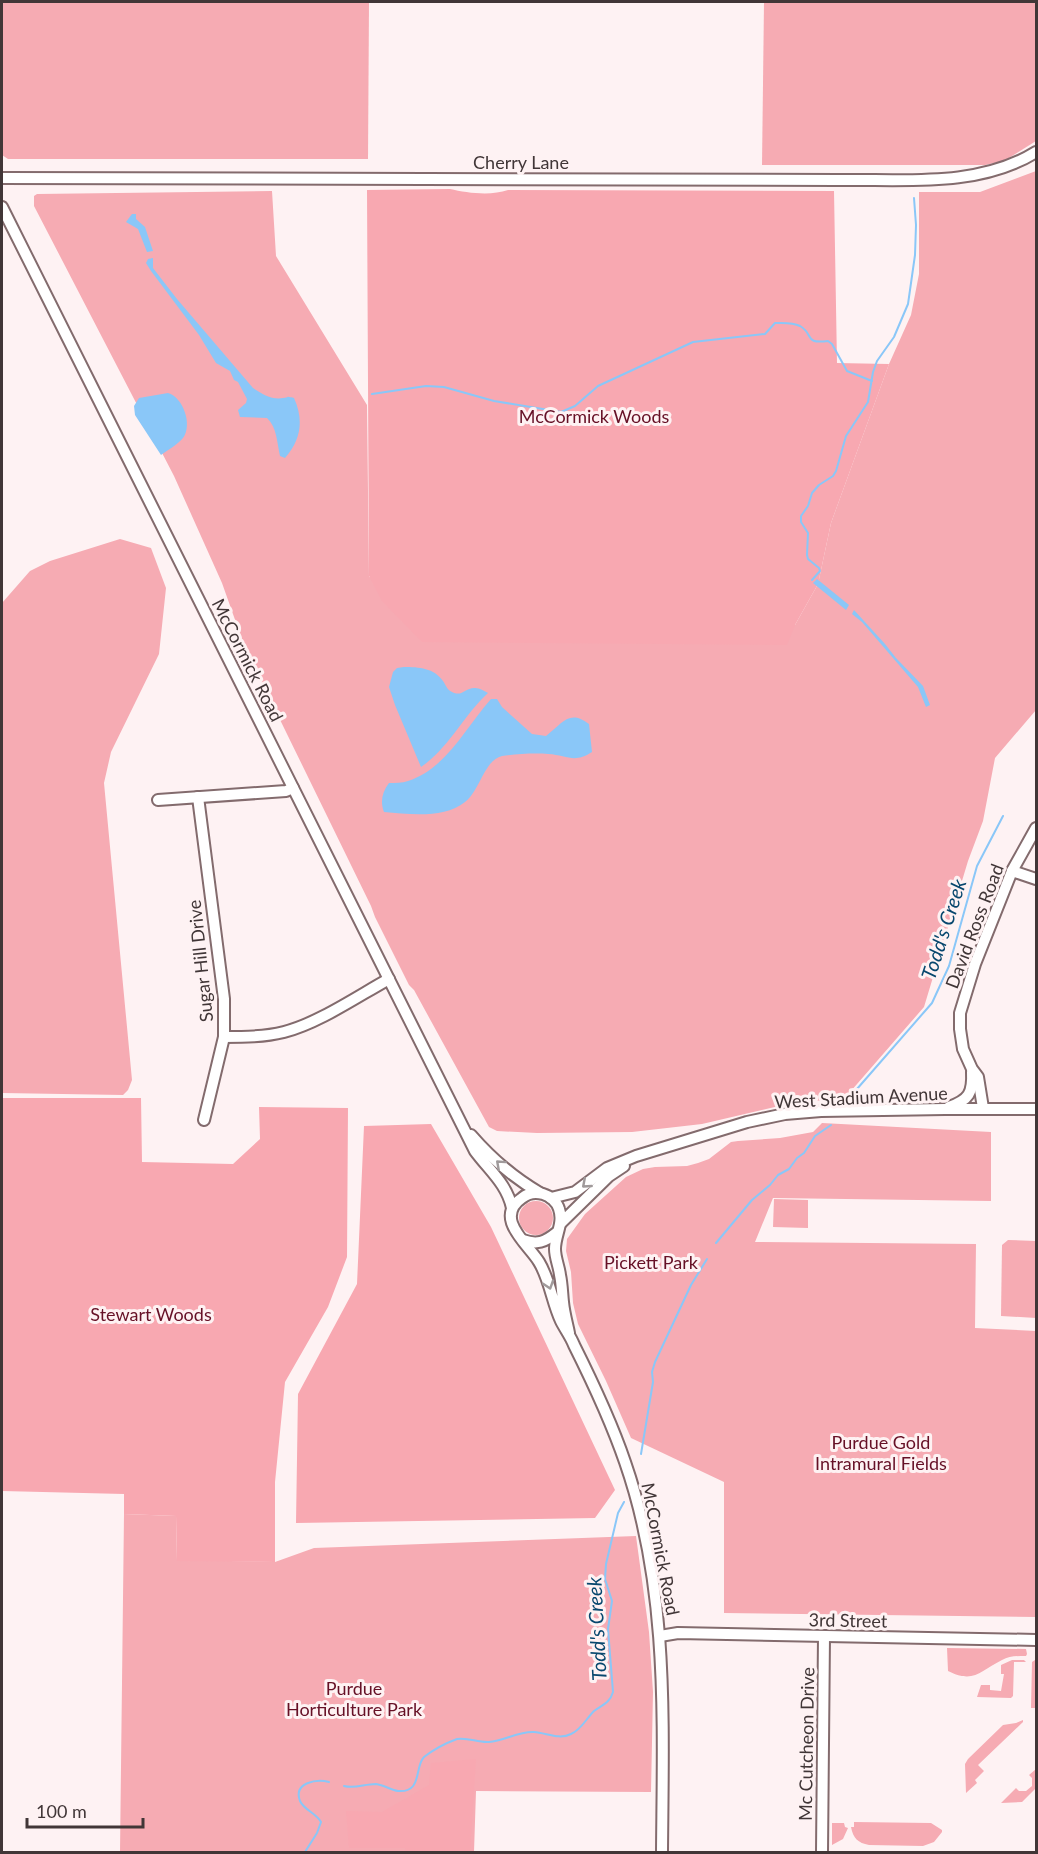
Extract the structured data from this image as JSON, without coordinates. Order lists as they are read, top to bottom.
{
  "streets": {
    "street": [
      "Cherry Lane",
      "McCormick Road",
      "David Ross Road",
      "Sugar Hill Drive",
      "West Stadium Avenue",
      "3rd Street",
      "Mc Cutcheon Drive"
    ]
  },
  "crossings": [
    ["McCormick Road", "West Stadium Avenue"],
    ["McCormick Road", "3rd Street"],
    ["David Ross Road", "West Stadium Avenue"],
    ["3rd Street", "Mc Cutcheon Drive"]
  ],
  "water": ["Todd's Creek"],
  "parks": [
    "McCormick Woods",
    "Pickett Park",
    "Stewart Woods",
    "Purdue Gold Intramural Fields",
    "Purdue Horticulture Park"
  ],
  "scale_bar": "100 m"
}
